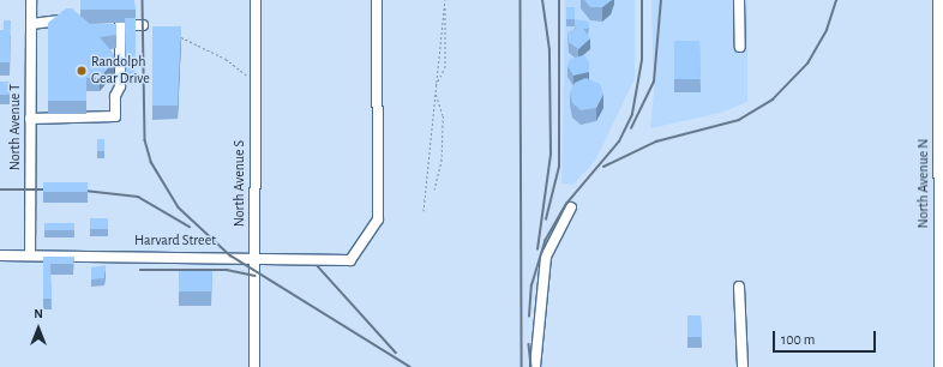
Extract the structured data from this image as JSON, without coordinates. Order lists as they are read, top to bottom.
{
  "streets": {
    "street": [
      "North Avenue T",
      "North Avenue S",
      "North Avenue N",
      "Harvard Street"
    ]
  },
  "crossings": [
    ["North Avenue T", "Harvard Street"],
    ["North Avenue S", "Harvard Street"]
  ],
  "places": ["Randolph Gear Drive"],
  "scale_bar": "100 m",
  "north": "top"
}
